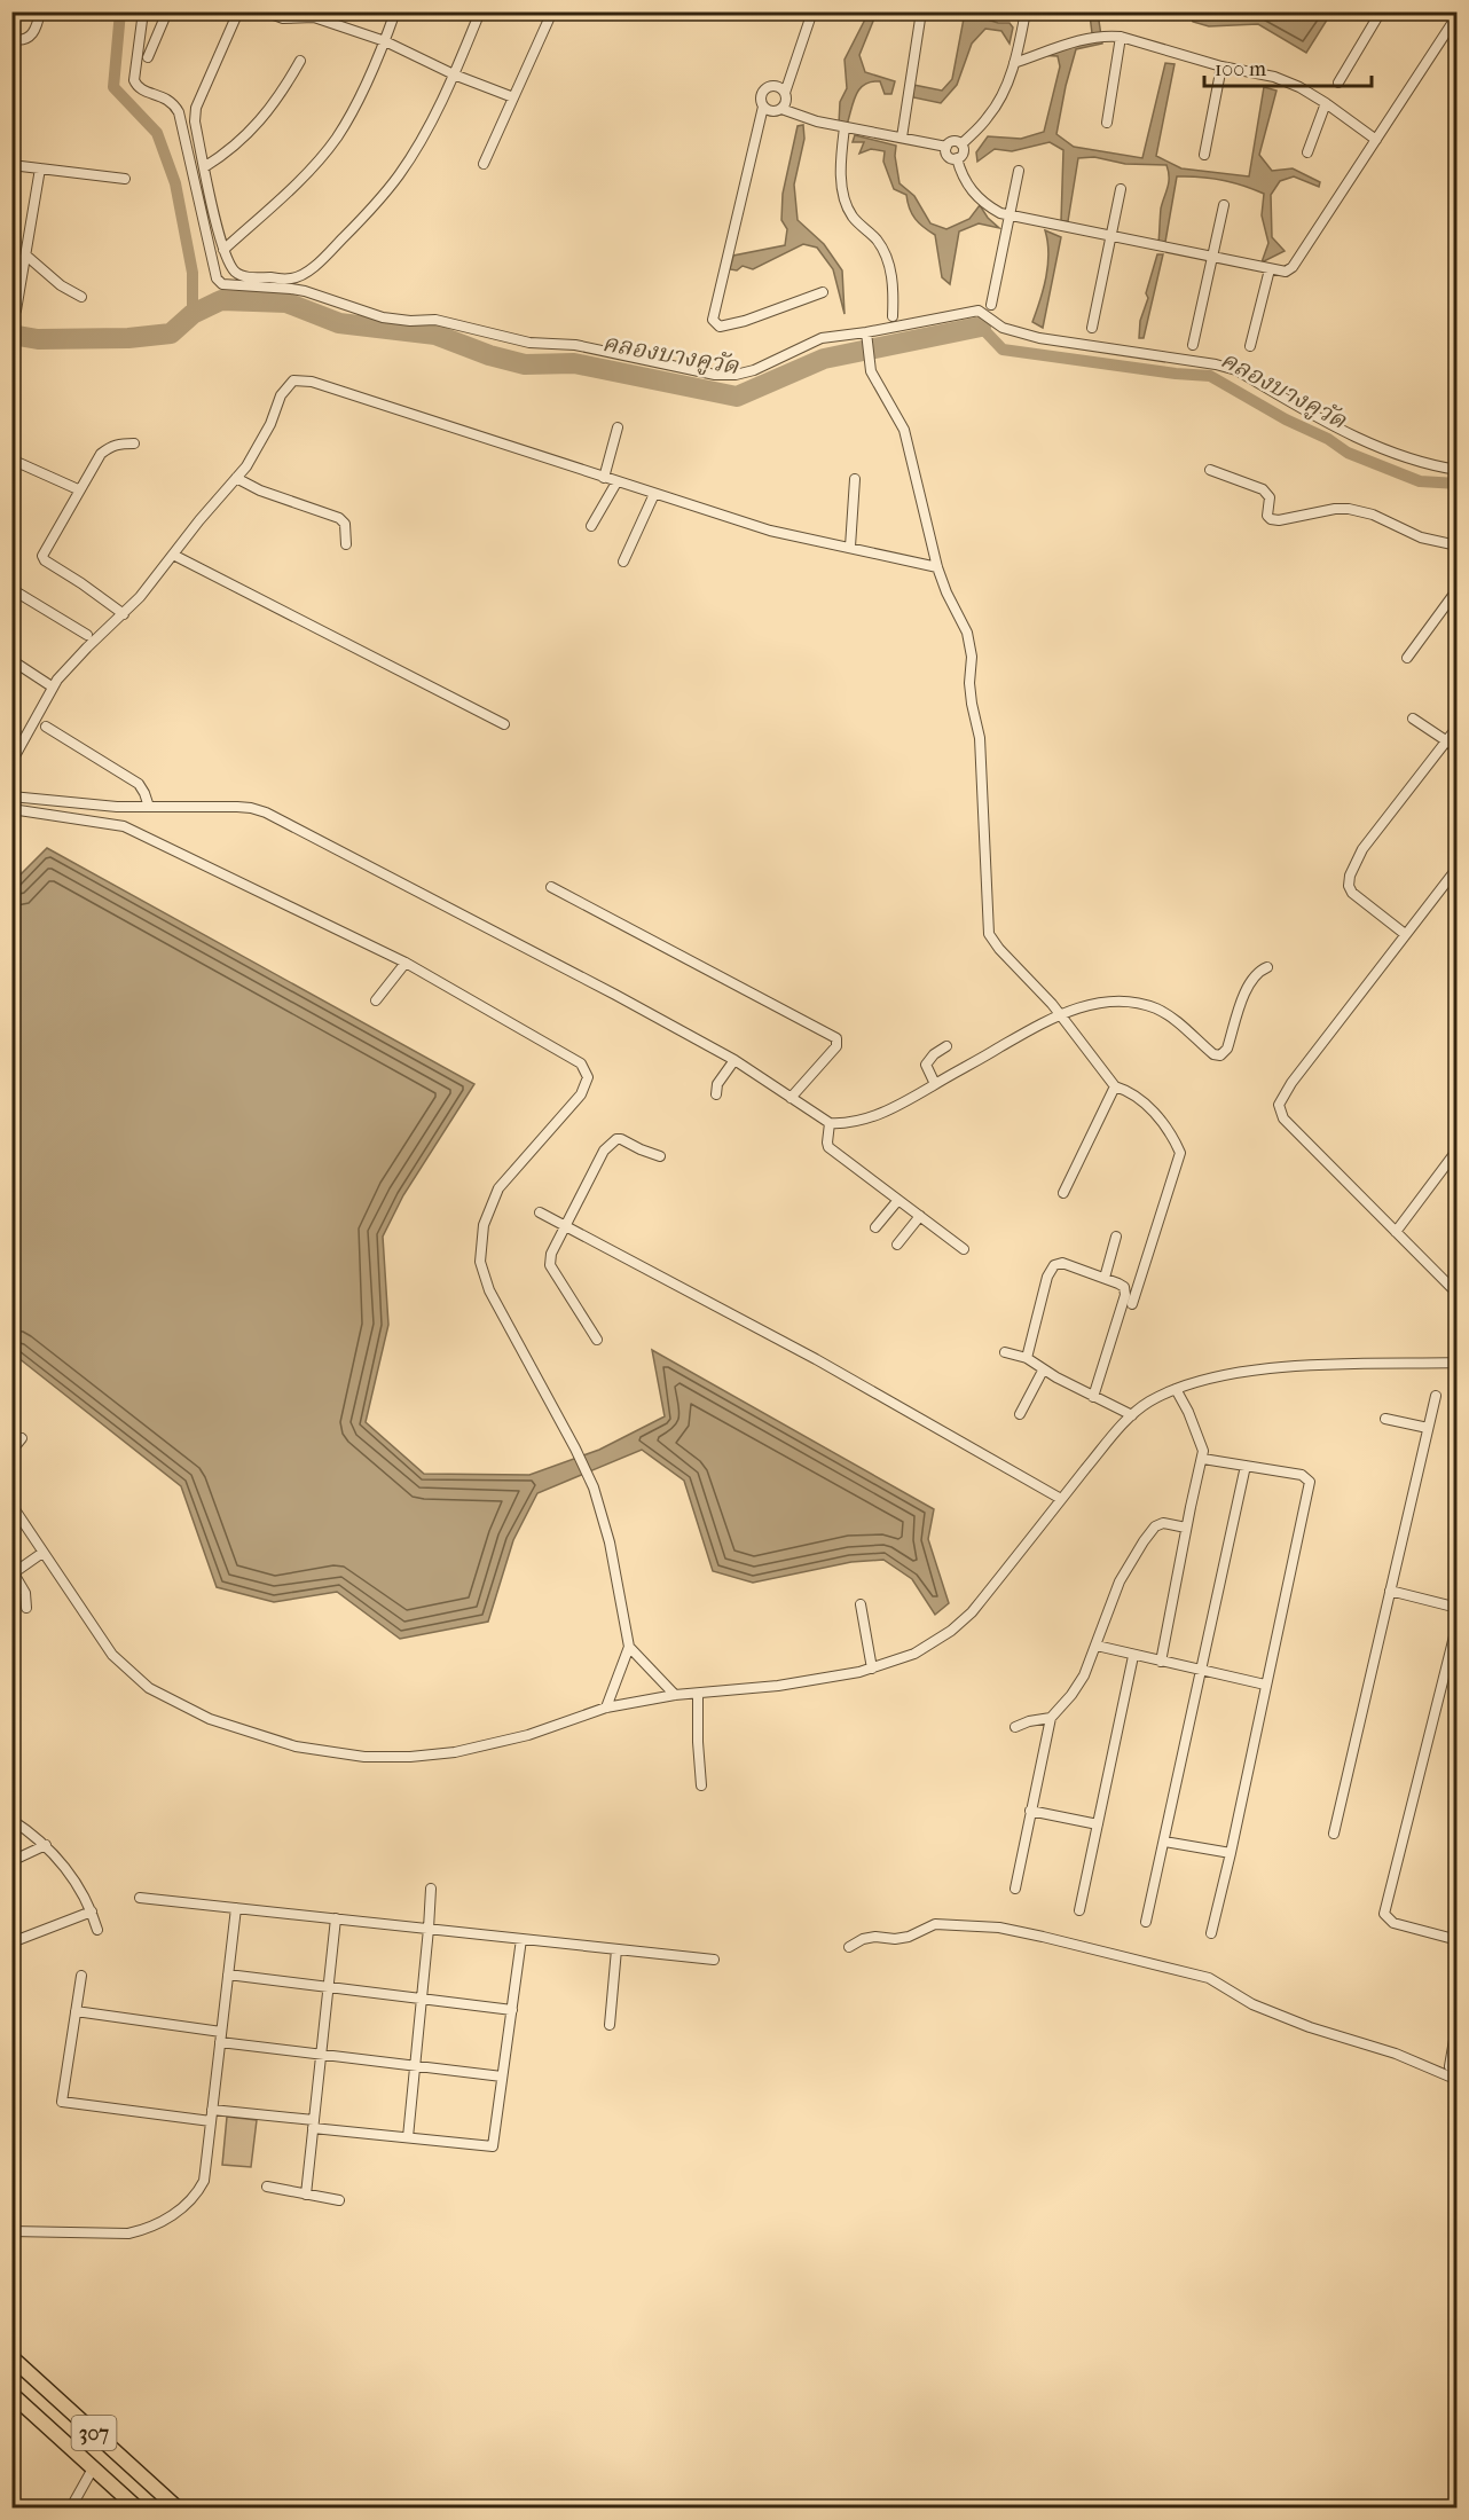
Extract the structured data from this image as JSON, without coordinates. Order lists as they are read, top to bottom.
{
  "streets": {
    "main road": ["307"]
  },
  "water": ["คลองบางคูวัด"],
  "scale_bar": "100 m"
}
